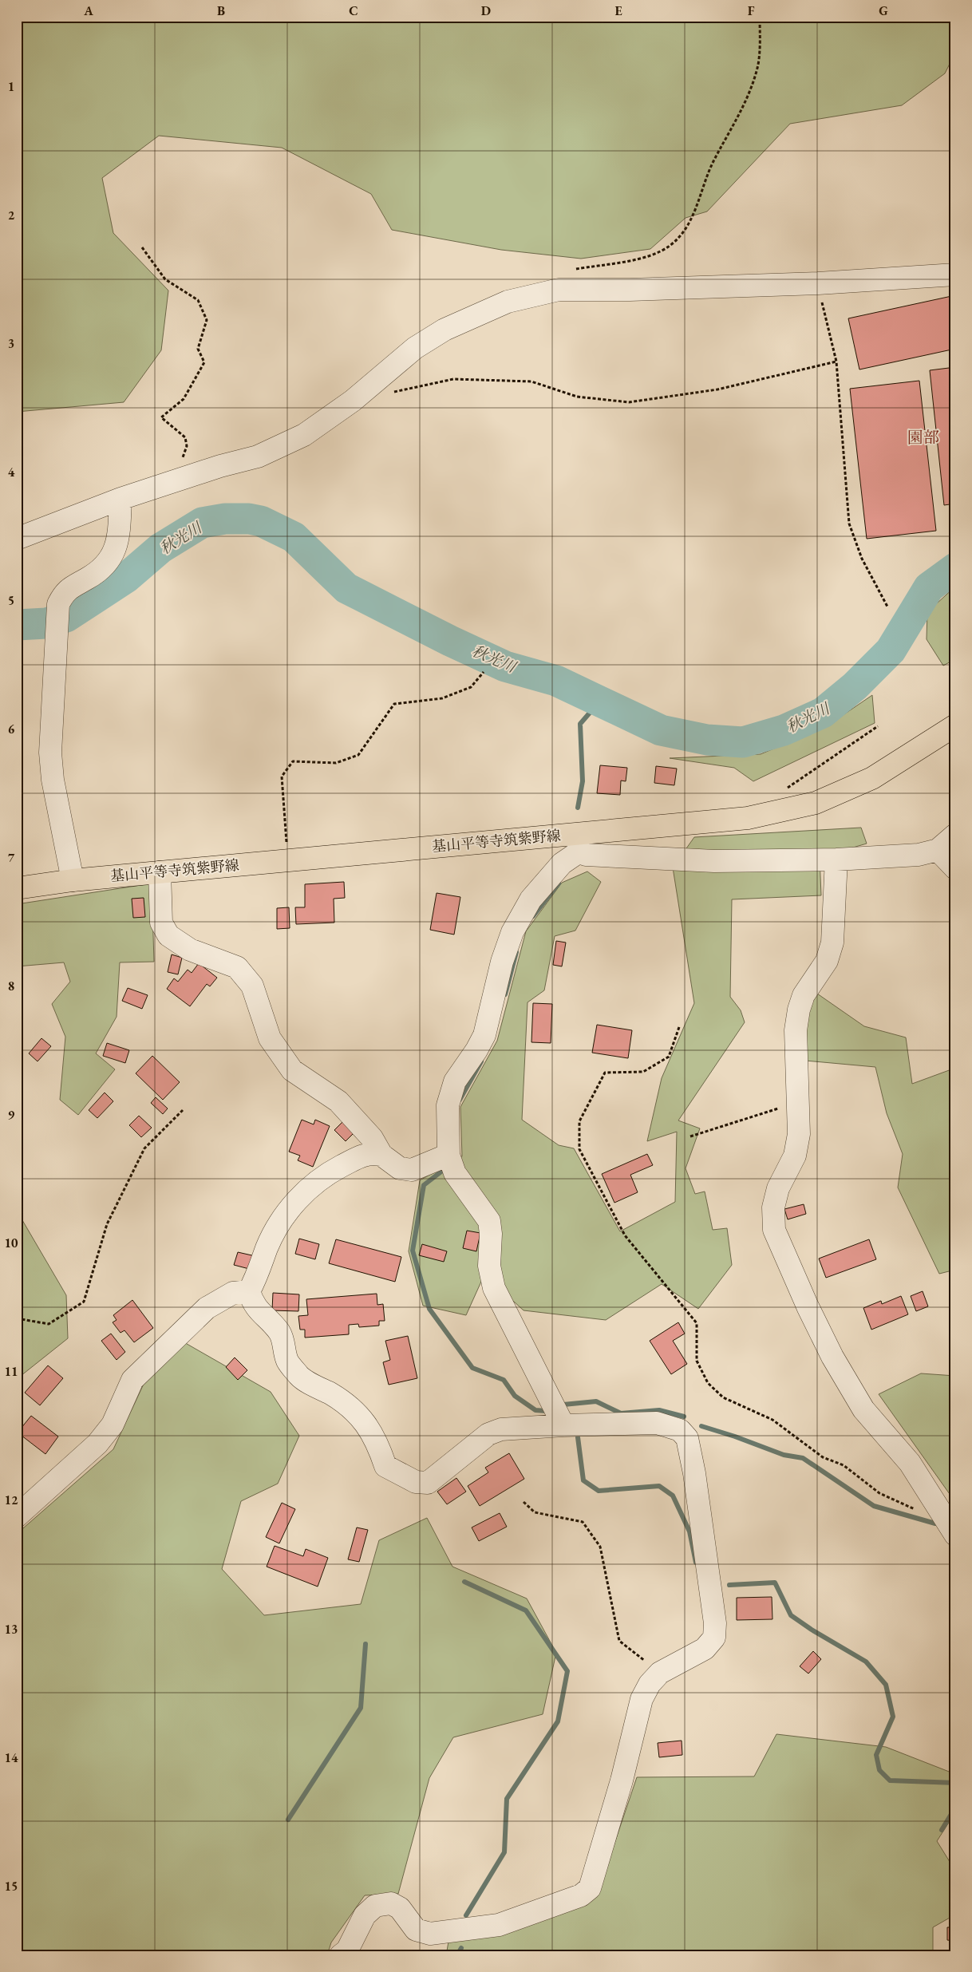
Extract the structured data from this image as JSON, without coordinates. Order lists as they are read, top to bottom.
{
  "streets": {
    "main road": ["基山平等寺筑紫野線"]
  },
  "districts": ["園部"],
  "water": ["秋光川"],
  "grid": {
    "columns": [
      "A",
      "B",
      "C",
      "D",
      "E",
      "F",
      "G"
    ],
    "rows": [
      "1",
      "2",
      "3",
      "4",
      "5",
      "6",
      "7",
      "8",
      "9",
      "10",
      "11",
      "12",
      "13",
      "14",
      "15"
    ]
  }
}
